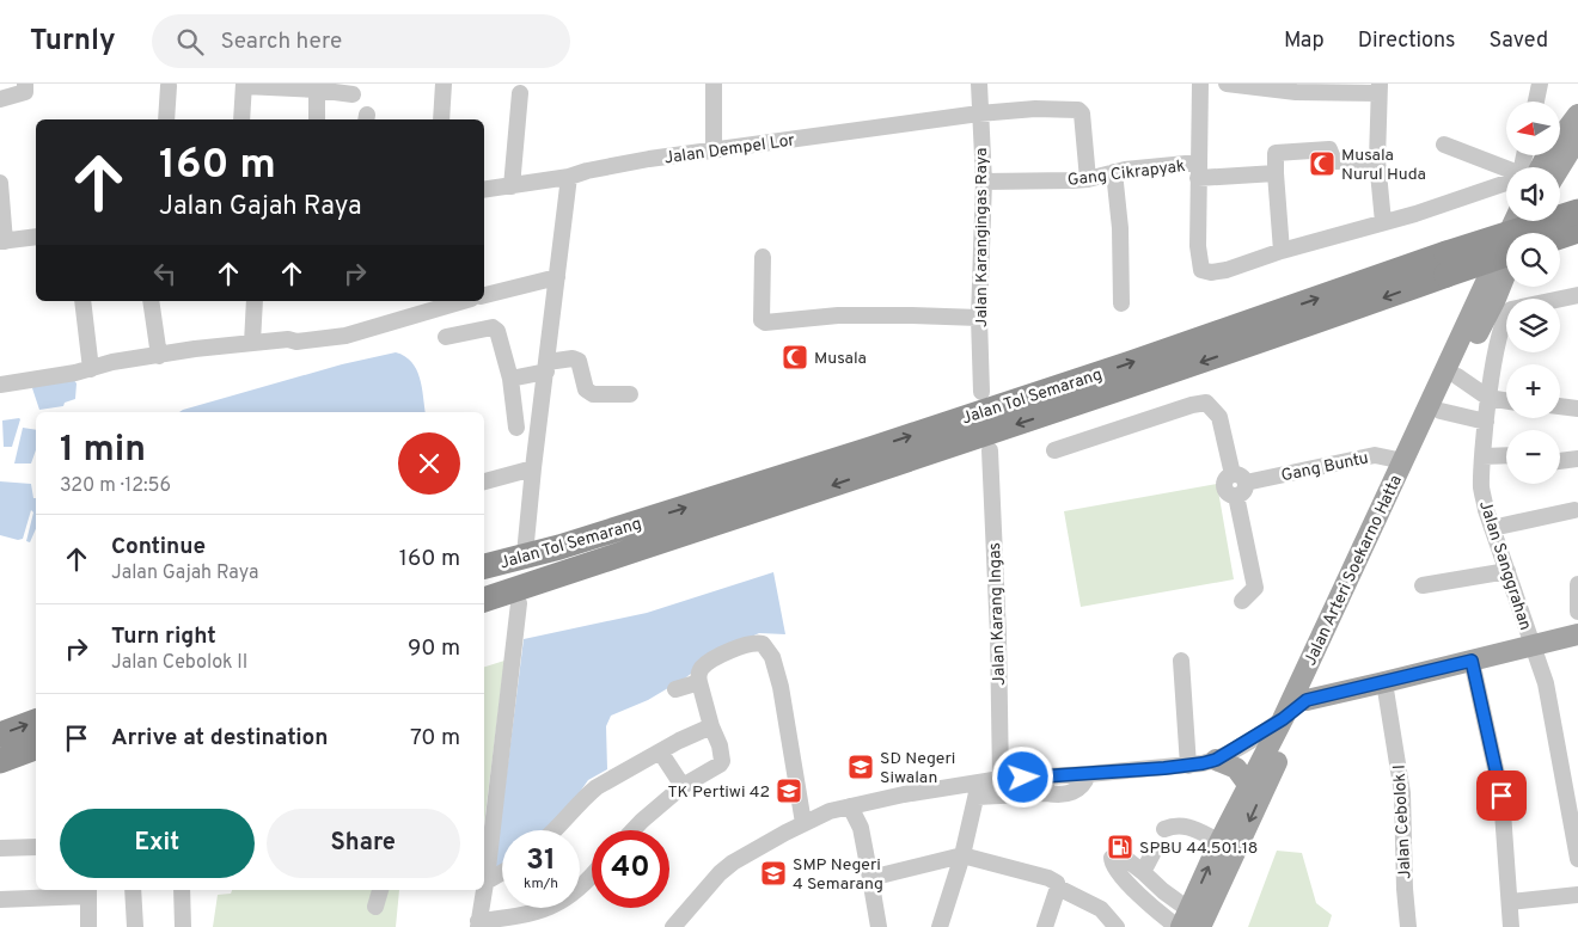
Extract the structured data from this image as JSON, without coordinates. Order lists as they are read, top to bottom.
{
  "streets": {
    "highway": ["Jalan Tol Semarang"],
    "main road": ["Jalan Arteri Soekarno Hatta"],
    "street": [
      "Jalan Dempel Lor",
      "Gang Cikrapyak",
      "Jalan Karangingas Raya",
      "Gang Buntu",
      "Jalan Sanggrahan",
      "Jalan Karang Ingas",
      "Jalan Cebolok I"
    ]
  },
  "crossings": [
    ["Jalan Dempel Lor", "Gang Cikrapyak"],
    ["Jalan Dempel Lor", "Jalan Karangingas Raya"],
    ["Gang Cikrapyak", "Jalan Karangingas Raya"],
    ["Gang Buntu", "Jalan Arteri Soekarno Hatta"]
  ],
  "places": {
    "mosque": ["Musala Nurul Huda", "Musala"],
    "school or university": ["SD Negeri Siwalan", "TK Pertiwi 42", "SMP Negeri 4 Semarang"],
    "fuel station": ["SPBU 44.501.18"]
  },
  "north": "left",
  "page": {
    "header": "Turnly",
    "search": "Search here",
    "nav": ["Map", "Directions", "Saved"],
    "map_buttons": ["+", "−"],
    "turn": ["160 m", "Jalan Gajah Raya"],
    "heading": ["1 min", "320 m · 12:56"],
    "list": [
      {
        "name": "Continue",
        "note": "Jalan Gajah Raya",
        "value": "160 m"
      },
      {
        "name": "Turn right",
        "note": "Jalan Cebolok II",
        "value": "90 m"
      },
      {
        "name": "Arrive at destination",
        "value": "70 m"
      }
    ],
    "buttons": ["Exit", "Share"],
    "speed": "31 km/h",
    "limit": "40"
  }
}
